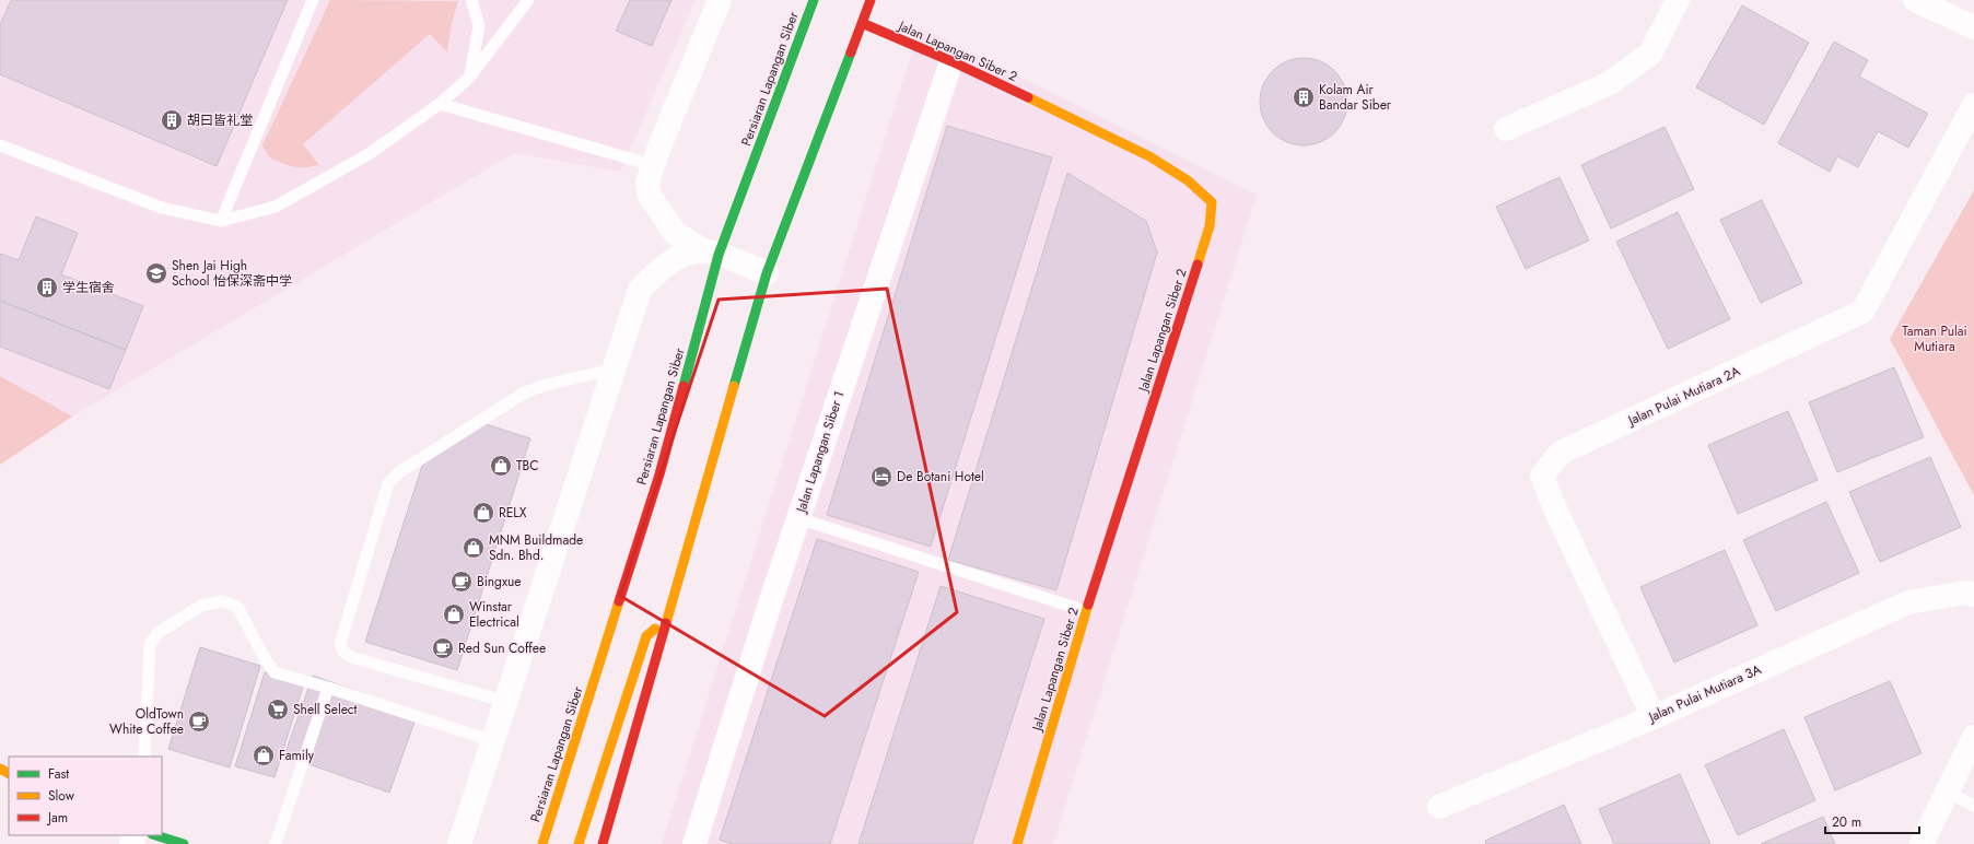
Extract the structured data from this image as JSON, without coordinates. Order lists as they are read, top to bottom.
{
  "streets": {
    "main road": ["Jalan Lapangan Siber 2", "Persiaran Lapangan Siber"],
    "street": ["Jalan Pulai Mutiara 2A", "Jalan Lapangan Siber 1", "Jalan Pulai Mutiara 3A"]
  },
  "crossings": [
    ["Jalan Lapangan Siber 2", "Jalan Lapangan Siber 1"],
    ["Jalan Pulai Mutiara 2A", "Jalan Pulai Mutiara 3A"]
  ],
  "parks": ["Taman Pulai Mutiara"],
  "places": {
    "building": ["Kolam Air Bandar Siber", "胡曰皆礼堂", "学生宿舍"],
    "school or university": ["Shen Jai High School 怡保深斋中学"],
    "shop": [
      "TBC",
      "RELX",
      "MNM Buildmade Sdn. Bhd.",
      "Winstar Electrical",
      "Family"
    ],
    "hotel": ["De Botani Hotel"],
    "cafe": ["Bingxue", "Red Sun Coffee", "OldTown White Coffee"],
    "supermarket": ["Shell Select"]
  },
  "legend": ["Fast", "Slow", "Jam"],
  "scale_bar": "20 m"
}
